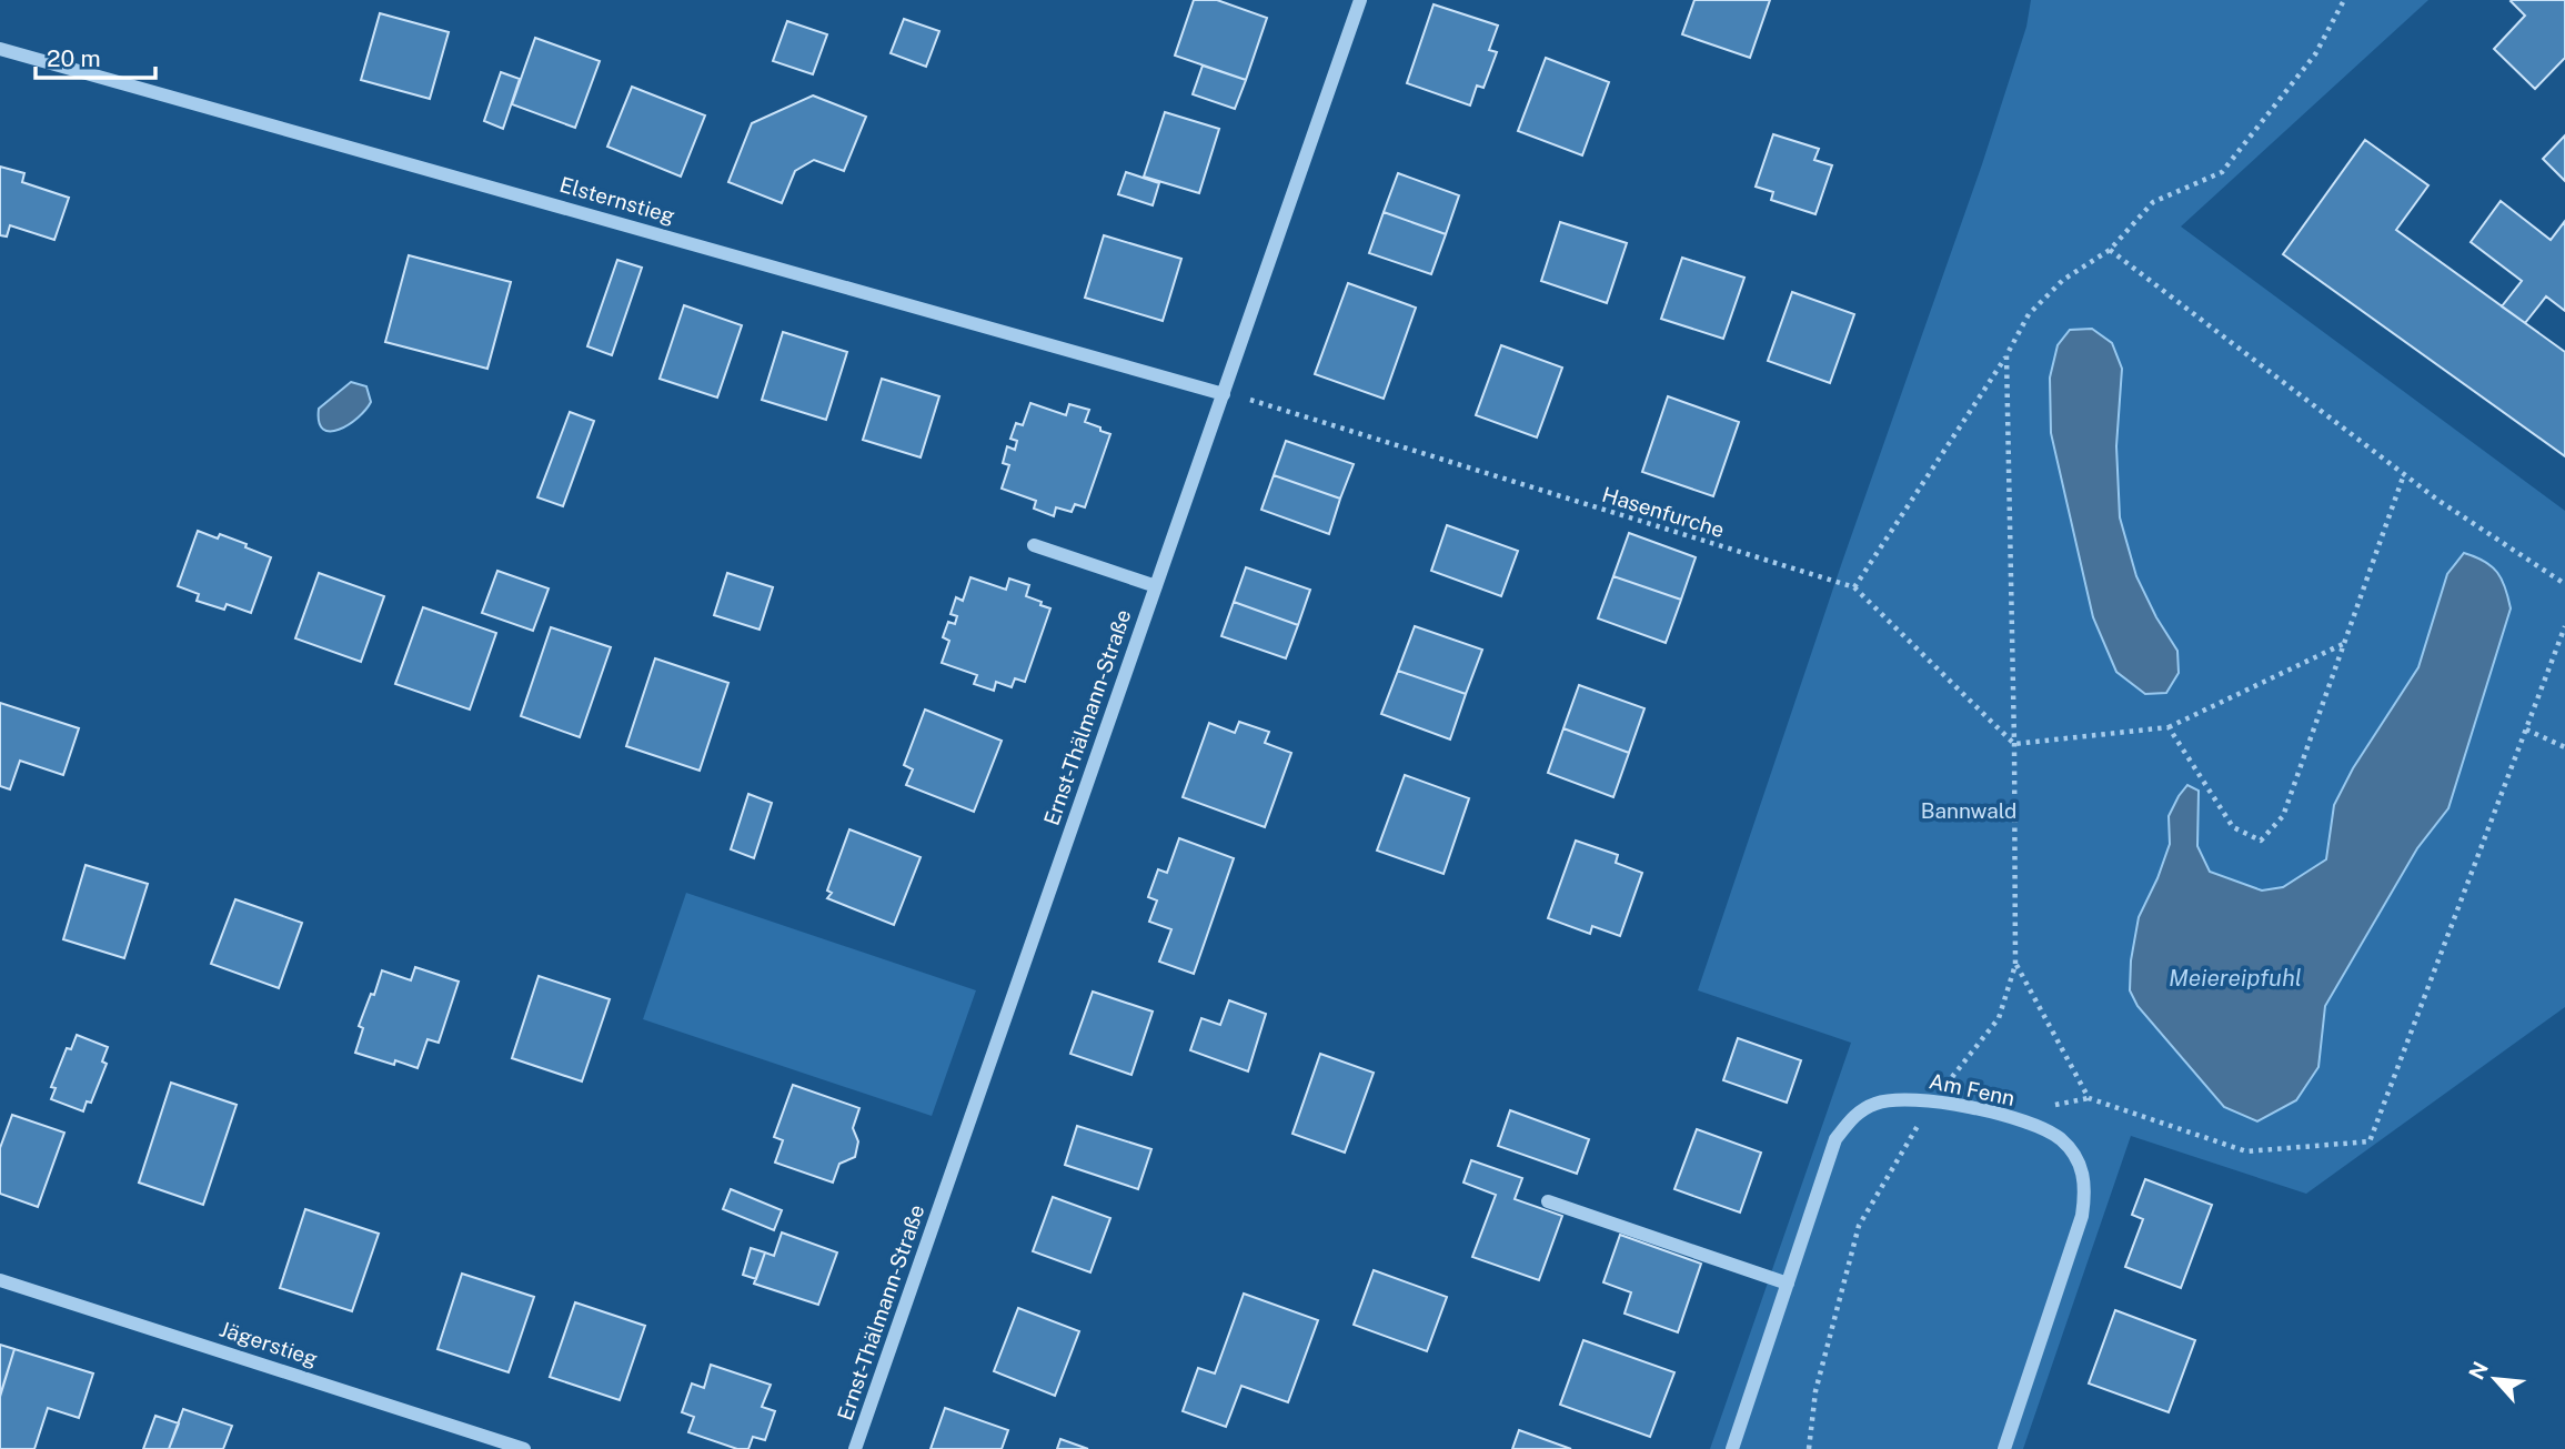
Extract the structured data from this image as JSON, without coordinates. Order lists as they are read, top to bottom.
{
  "streets": {
    "street": [
      "Elsternstieg",
      "Ernst-Thälmann-Straße",
      "Am Fenn",
      "Jägerstieg"
    ],
    "path": ["Hasenfurche"]
  },
  "crossings": [
    ["Elsternstieg", "Ernst-Thälmann-Straße"]
  ],
  "water": ["Meiereipfuhl"],
  "parks": ["Bannwald"],
  "scale_bar": "20 m",
  "north": "top left"
}
